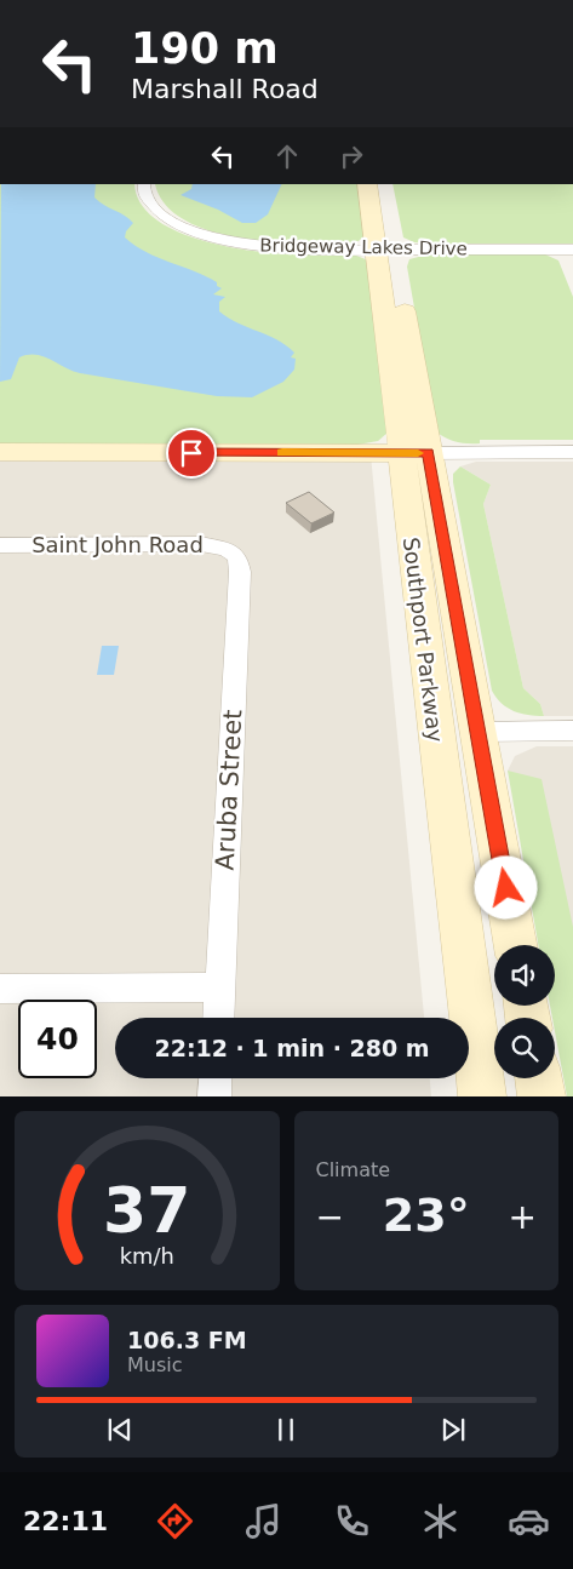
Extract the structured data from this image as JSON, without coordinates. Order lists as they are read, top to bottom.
{
  "streets": {
    "street": [
      "Bridgeway Lakes Drive",
      "Saint John Road",
      "Southport Parkway",
      "Aruba Street"
    ]
  },
  "crossings": [
    ["Bridgeway Lakes Drive", "Southport Parkway"],
    ["Saint John Road", "Aruba Street"]
  ],
  "page": {
    "turn": ["190 m", "Marshall Road"],
    "limit": "40",
    "trip": "22:12 · 1 min · 280 m",
    "tile": "Climate",
    "heat": ["−", "23°", "+"],
    "song": ["106.3 FM", "Music"],
    "tabs": "22:11",
    "gauge": ["37", "km/h"]
  }
}
